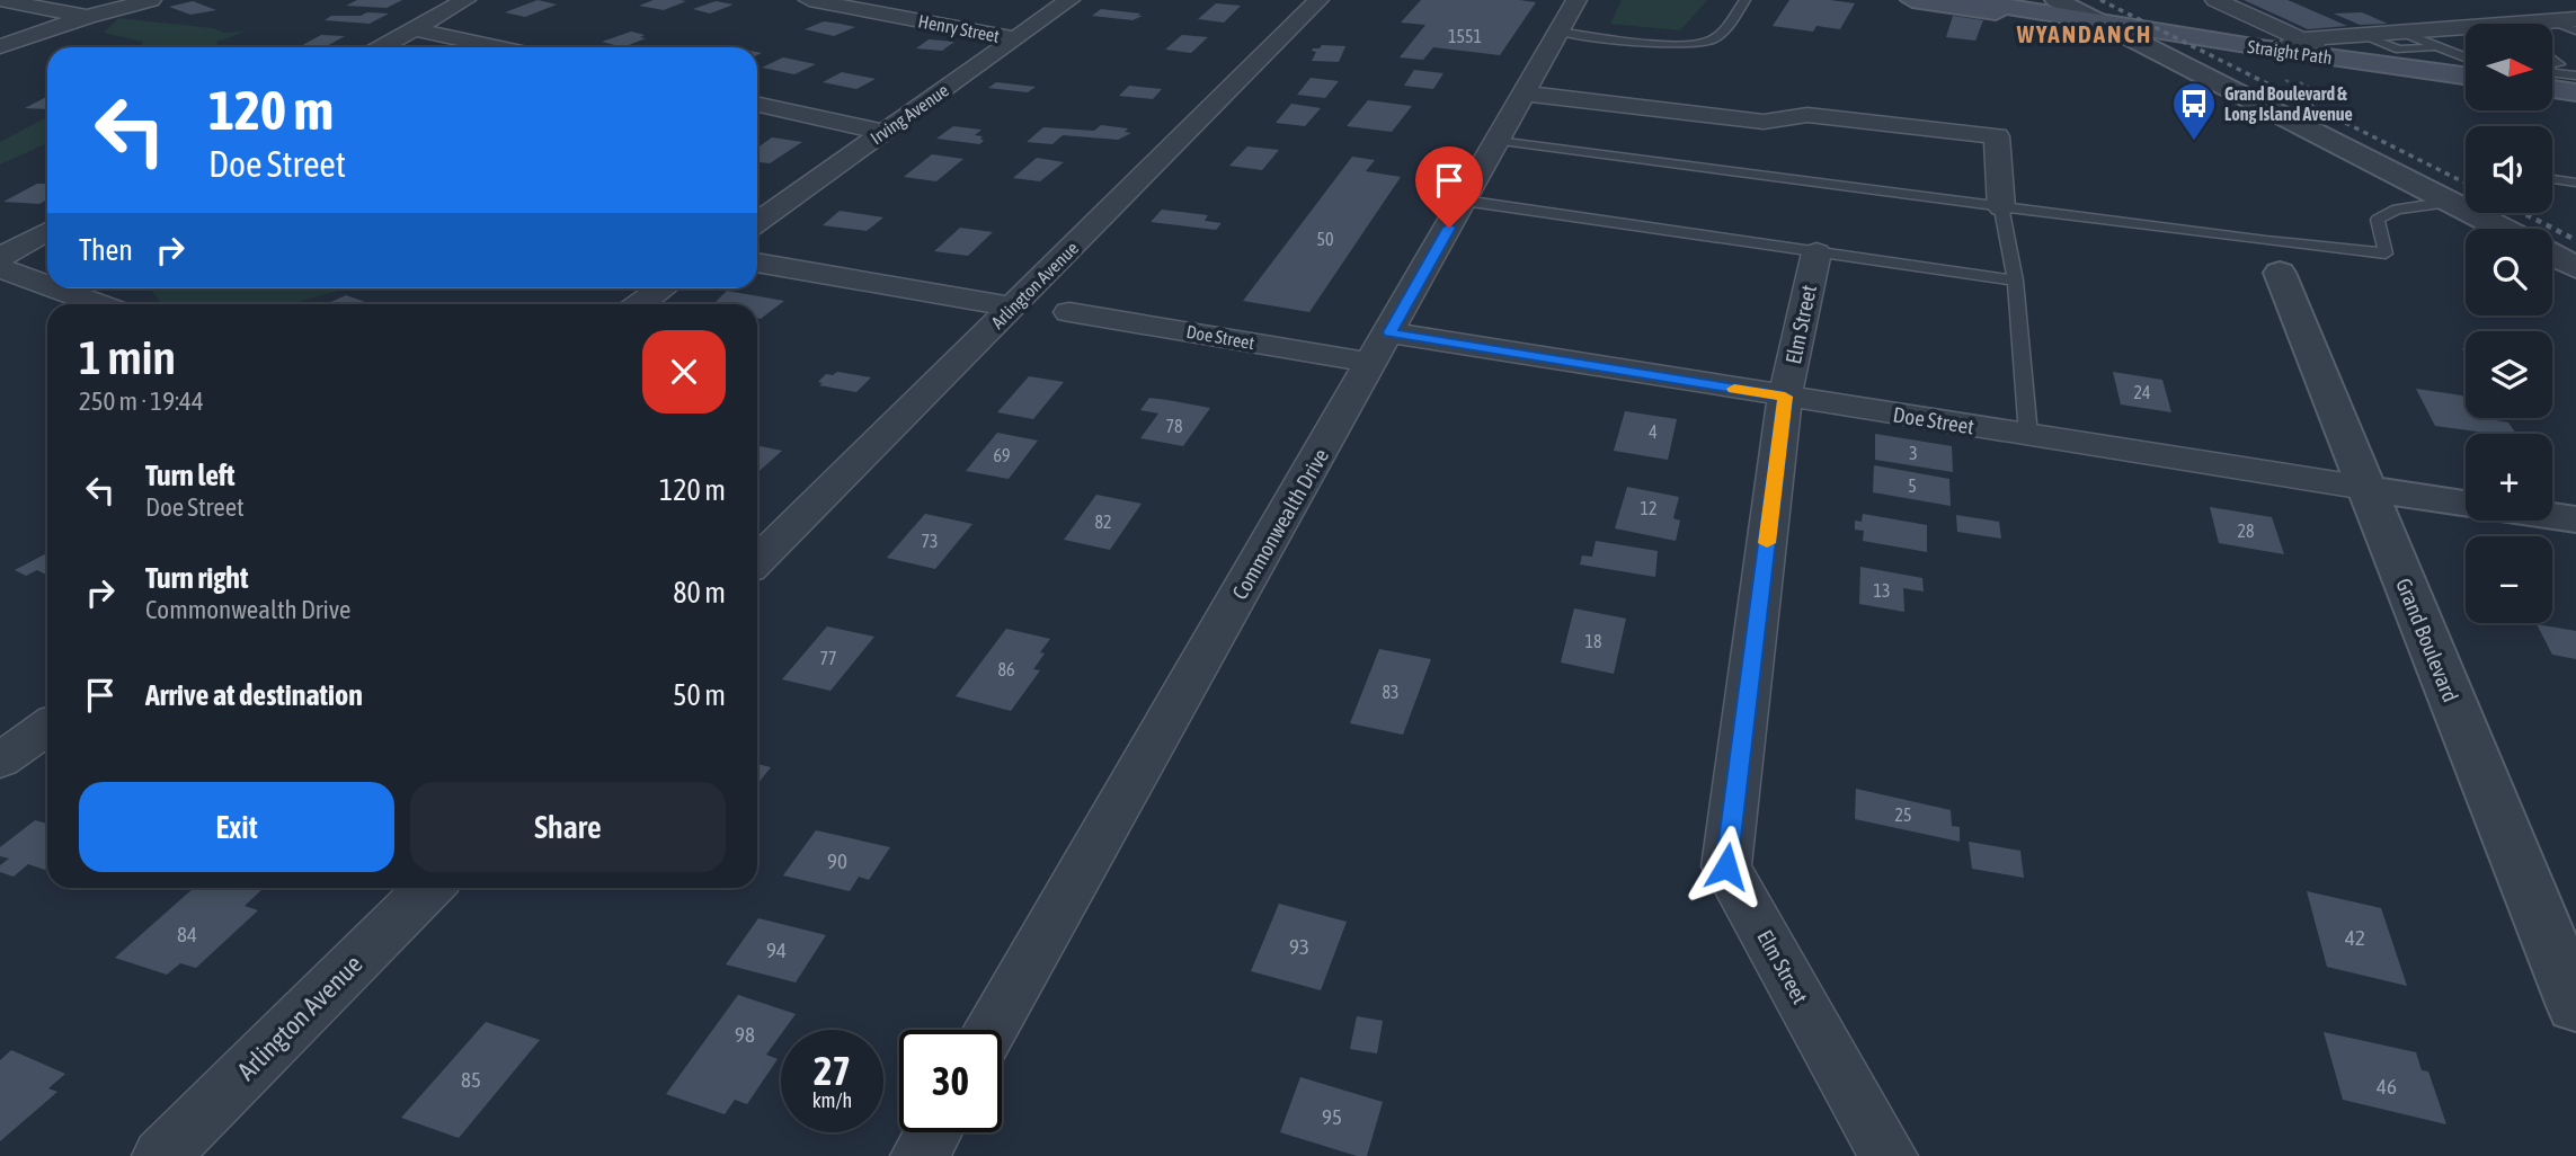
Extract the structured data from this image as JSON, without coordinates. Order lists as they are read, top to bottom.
{
  "streets": {
    "main road": ["Straight Path"],
    "street": [
      "Henry Street",
      "Irving Avenue",
      "Arlington Avenue",
      "Elm Street",
      "Doe Street",
      "Commonwealth Drive",
      "Grand Boulevard"
    ]
  },
  "crossings": [
    ["Henry Street", "Irving Avenue"],
    ["Elm Street", "Doe Street"],
    ["Doe Street", "Commonwealth Drive"],
    ["Doe Street", "Grand Boulevard"]
  ],
  "districts": ["WYANDANCH"],
  "places": {
    "bus stop": ["Grand Boulevard & Long Island Avenue"]
  },
  "house_numbers": [
    "1551",
    "50",
    "24",
    "78",
    "4",
    "3",
    "69",
    "5",
    "12",
    "82",
    "28",
    "73",
    "13",
    "18",
    "77",
    "86",
    "83",
    "25",
    "90",
    "84",
    "42",
    "93",
    "94",
    "98",
    "85",
    "46",
    "95"
  ],
  "north": "right",
  "page": {
    "map_buttons": ["+", "−"],
    "turn": ["120 m", "Doe Street"],
    "then": "Then",
    "heading": ["1 min", "250 m · 19:44"],
    "list": [
      {
        "name": "Turn left",
        "note": "Doe Street",
        "value": "120 m"
      },
      {
        "name": "Turn right",
        "note": "Commonwealth Drive",
        "value": "80 m"
      },
      {
        "name": "Arrive at destination",
        "value": "50 m"
      }
    ],
    "buttons": ["Exit", "Share"],
    "speed": "27 km/h",
    "limit": "30"
  }
}
